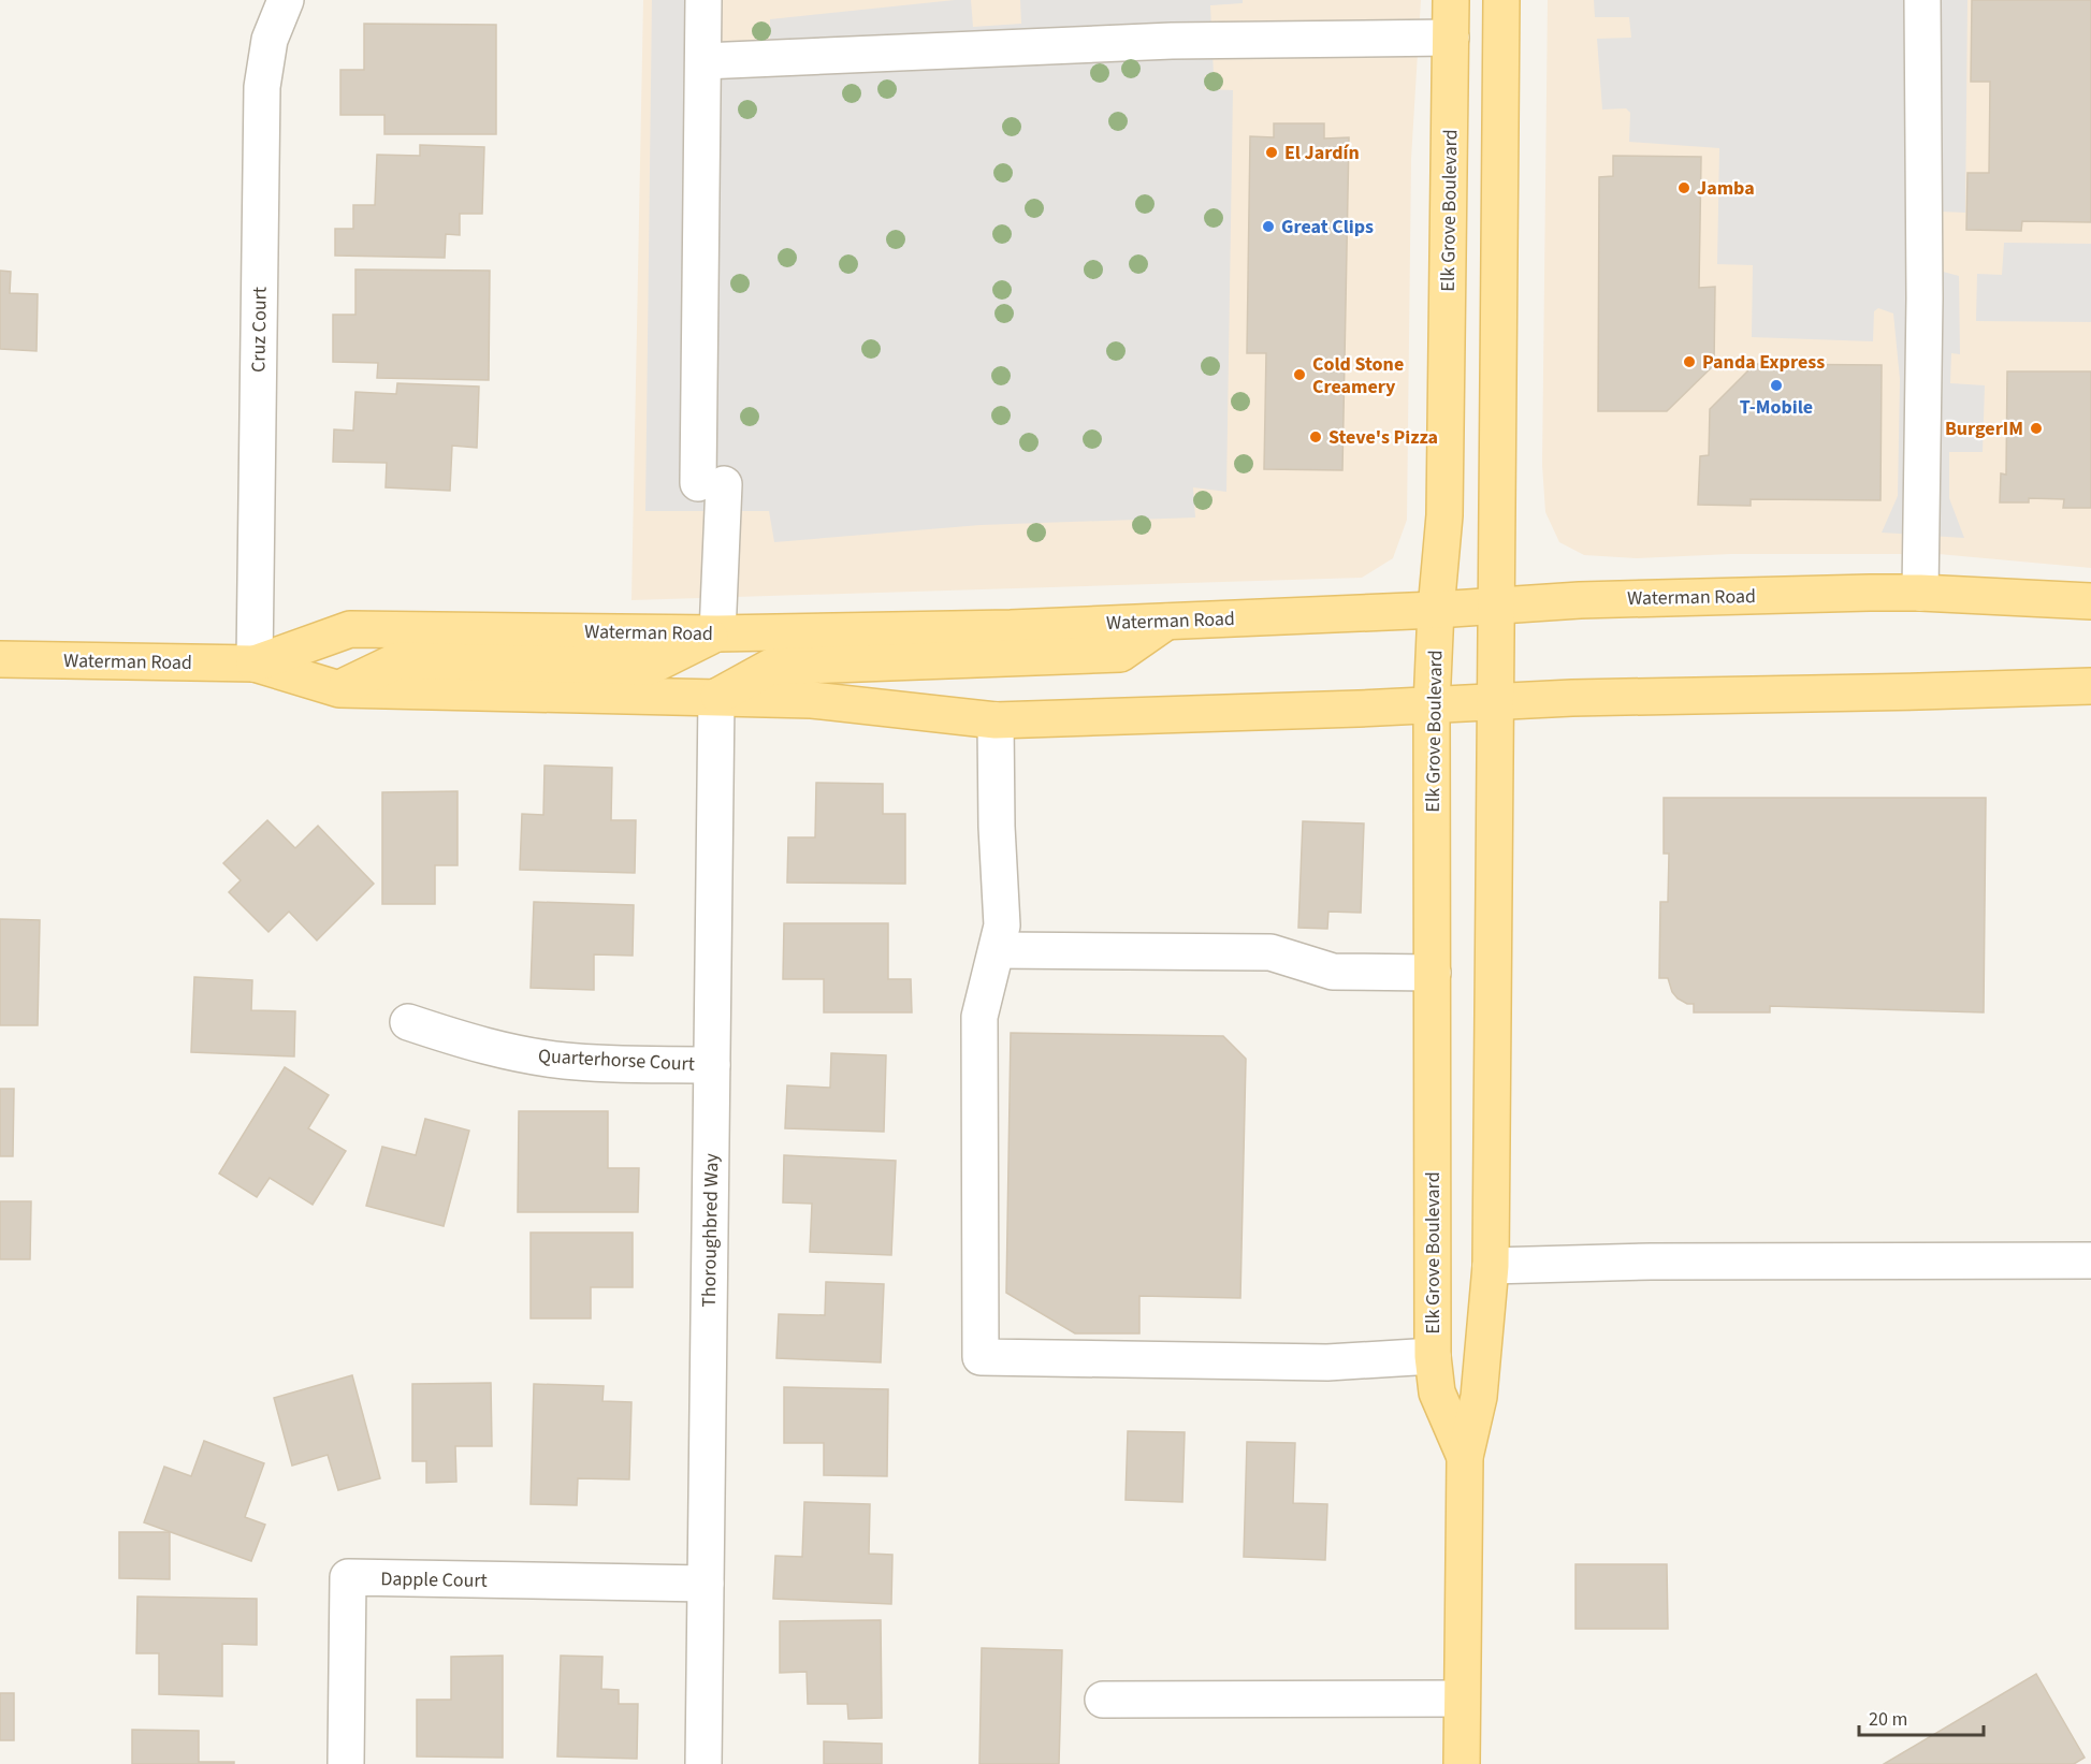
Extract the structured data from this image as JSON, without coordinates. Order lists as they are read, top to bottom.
{
  "streets": {
    "main road": ["Elk Grove Boulevard", "Waterman Road"],
    "street": [
      "Cruz Court",
      "Quarterhorse Court",
      "Thoroughbred Way",
      "Dapple Court"
    ]
  },
  "crossings": [
    ["Elk Grove Boulevard", "Waterman Road"],
    ["Cruz Court", "Waterman Road"],
    ["Waterman Road", "Thoroughbred Way"],
    ["Quarterhorse Court", "Thoroughbred Way"],
    ["Thoroughbred Way", "Dapple Court"]
  ],
  "places": [
    "El Jardín",
    "Jamba",
    "Great Clips",
    "Panda Express",
    "Cold Stone Creamery",
    "T-Mobile",
    "BurgerIM",
    "Steve's Pizza"
  ],
  "scale_bar": "20 m"
}
